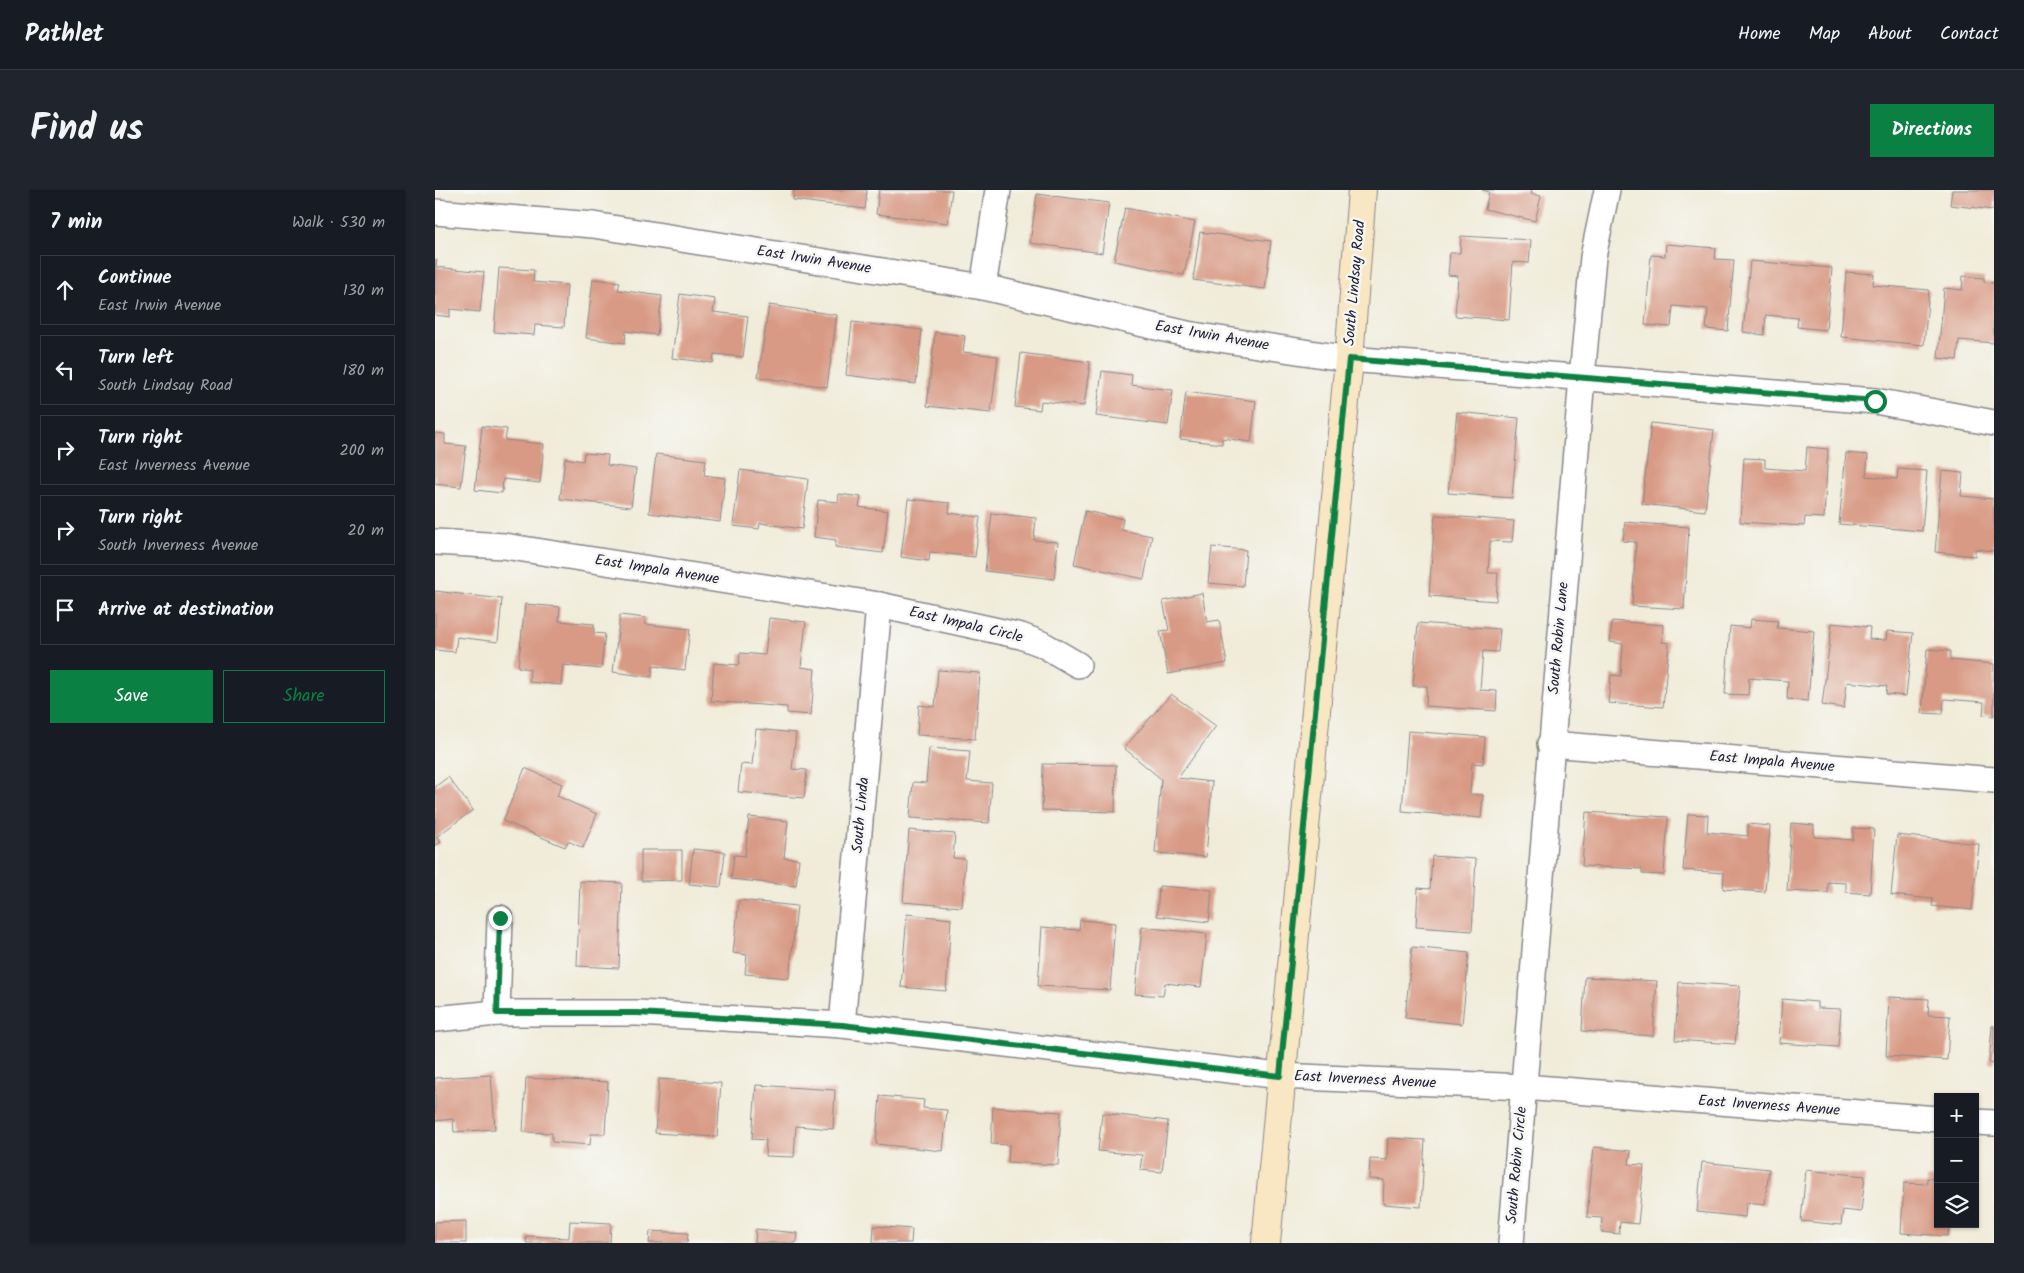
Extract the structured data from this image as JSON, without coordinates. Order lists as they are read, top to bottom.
{
  "streets": {
    "main road": ["South Lindsay Road"],
    "street": [
      "East Irwin Avenue",
      "East Impala Avenue",
      "East Impala Circle",
      "South Robin Lane",
      "South Linda",
      "East Inverness Avenue",
      "South Robin Circle"
    ]
  },
  "crossings": [
    ["East Irwin Avenue", "South Lindsay Road"],
    ["East Irwin Avenue", "South Robin Lane"],
    ["South Lindsay Road", "East Inverness Avenue"],
    ["East Impala Avenue", "East Impala Circle"],
    ["East Impala Avenue", "South Robin Lane"],
    ["East Impala Avenue", "South Linda"],
    ["East Impala Circle", "South Linda"],
    ["South Robin Lane", "East Inverness Avenue"],
    ["South Robin Lane", "South Robin Circle"],
    ["South Linda", "East Inverness Avenue"],
    ["East Inverness Avenue", "South Robin Circle"]
  ],
  "page": {
    "header": "Pathlet",
    "nav": [
      "Home",
      "Map",
      "About",
      "Contact"
    ],
    "title": "Find us",
    "buttons": [
      "Directions",
      ["Save", "Share"]
    ],
    "heading": ["7 min", "Walk · 530 m"],
    "list": [
      ["Continue", "East Irwin Avenue", "130 m"],
      ["Turn left", "South Lindsay Road", "180 m"],
      ["Turn right", "East Inverness Avenue", "200 m"],
      ["Turn right", "South Inverness Avenue", "20 m"],
      "Arrive at destination"
    ],
    "map_buttons": ["+", "−"]
  }
}
